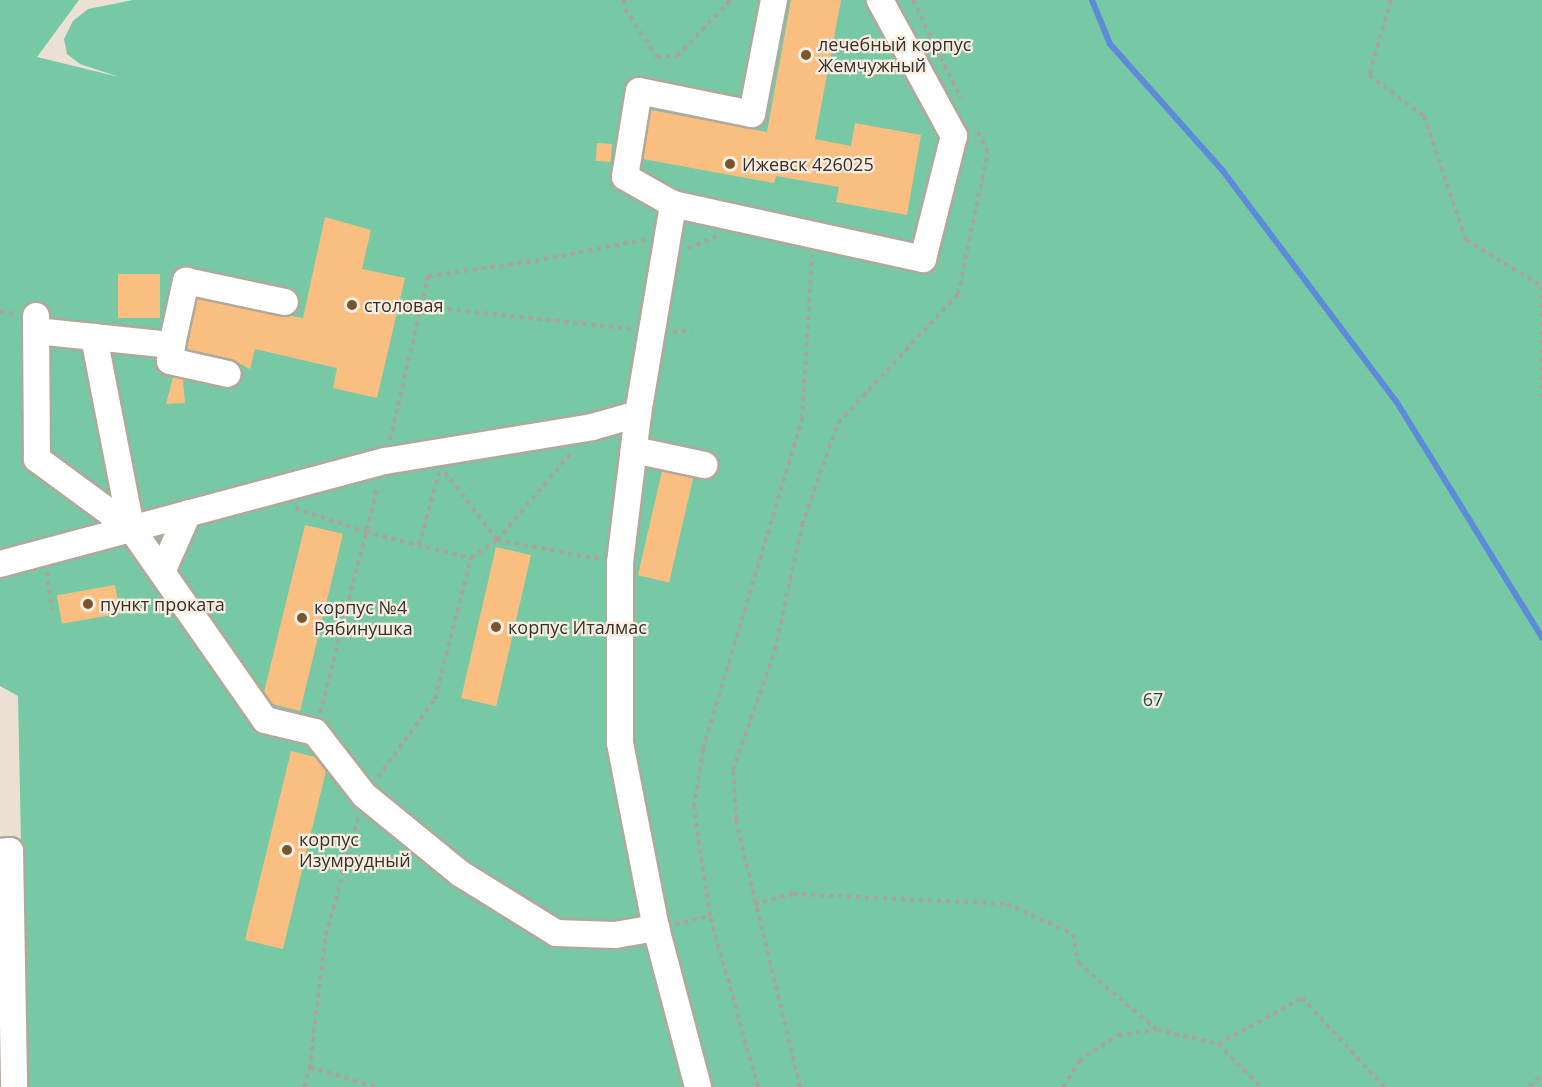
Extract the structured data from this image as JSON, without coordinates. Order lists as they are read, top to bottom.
{
  "parks": ["67"],
  "places": [
    "лечебный корпус Жемчужный",
    "Ижевск 426025",
    "столовая",
    "пункт проката",
    "корпус №4 Рябинушка",
    "корпус Италмас",
    "корпус Изумрудный"
  ]
}
